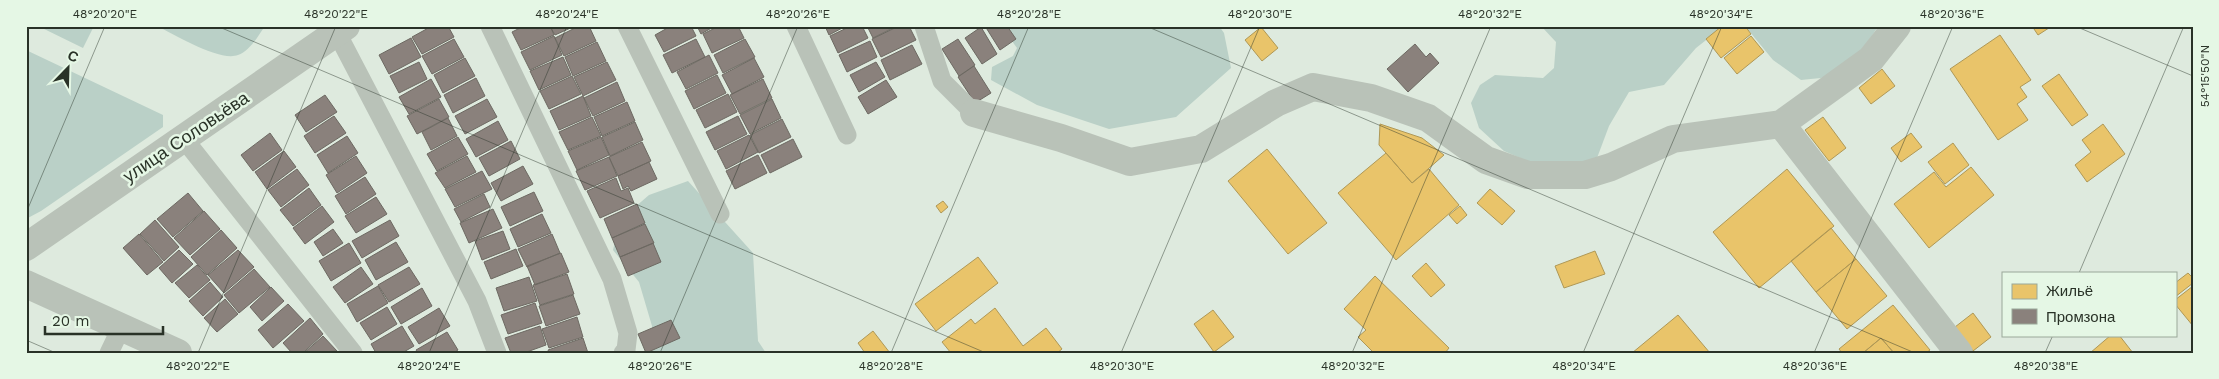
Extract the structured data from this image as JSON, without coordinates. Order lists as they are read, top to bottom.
{
  "streets": {
    "street": ["улица Соловьёва"]
  },
  "legend": ["Жильё", "Промзона"],
  "scale_bar": "20 m",
  "north": "top right",
  "coordinates": [
    "48°20'20\"E",
    "48°20'22\"E",
    "48°20'24\"E",
    "48°20'26\"E",
    "48°20'28\"E",
    "48°20'30\"E",
    "48°20'32\"E",
    "48°20'34\"E",
    "48°20'36\"E",
    "54°15'50\"N",
    "48°20'38\"E"
  ]
}
